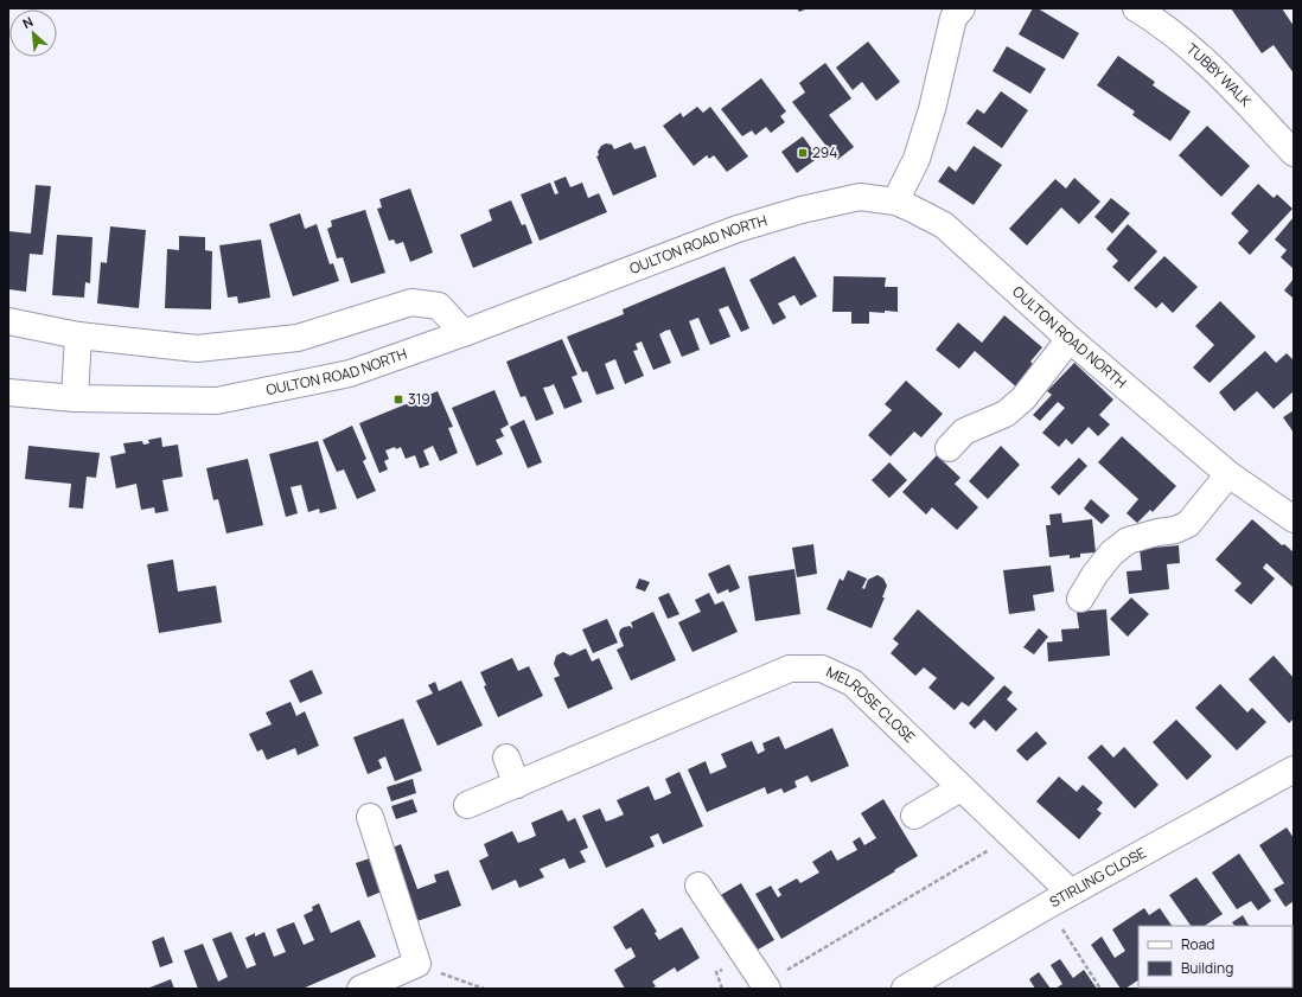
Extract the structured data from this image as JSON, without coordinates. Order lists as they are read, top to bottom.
{
  "streets": {
    "street": [
      "TUBBY WALK",
      "OULTON ROAD NORTH",
      "MELROSE CLOSE",
      "STIRLING CLOSE"
    ]
  },
  "crossings": [
    ["MELROSE CLOSE", "STIRLING CLOSE"]
  ],
  "places": {
    "transit": ["294", "319"]
  },
  "legend": ["Road", "Building"],
  "north": "top left"
}
